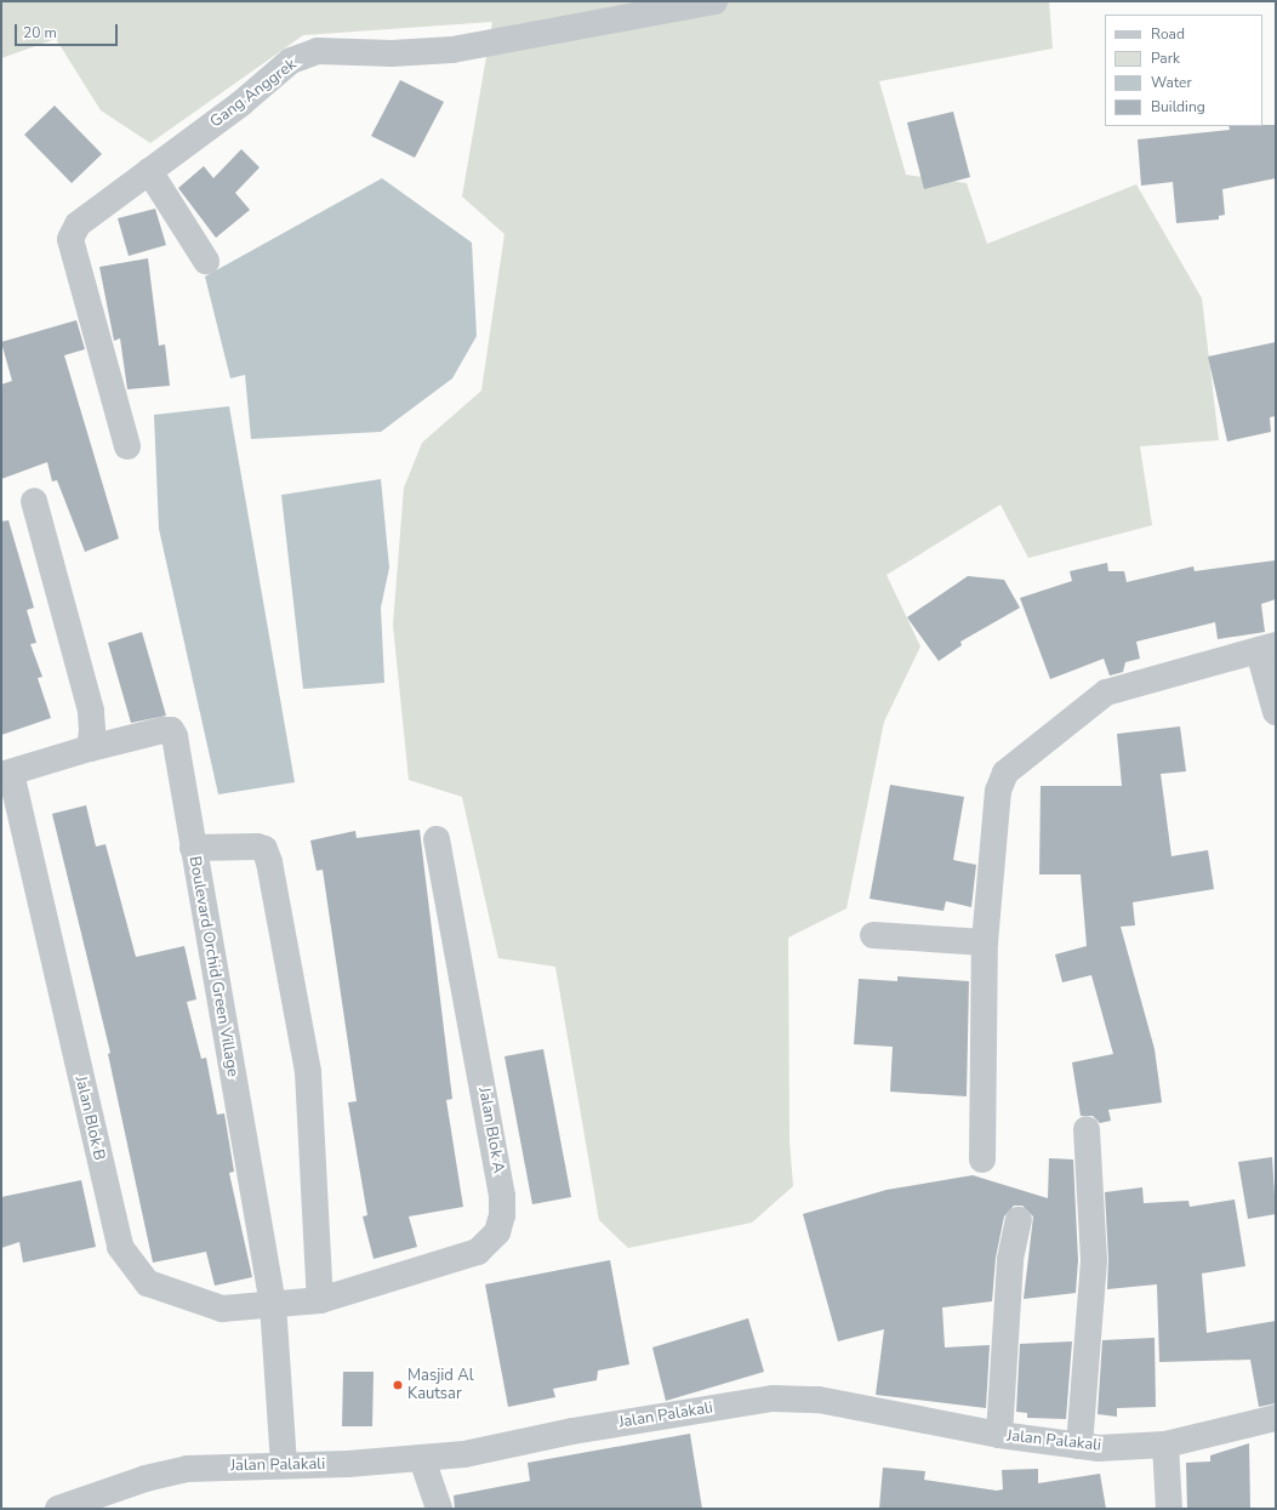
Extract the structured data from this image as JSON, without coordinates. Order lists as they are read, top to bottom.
{
  "streets": {
    "street": [
      "Gang Anggrek",
      "Boulevard Orchid Green Village",
      "Jalan Blok B",
      "Jalan Blok A",
      "Jalan Palakali"
    ]
  },
  "crossings": [
    ["Boulevard Orchid Green Village", "Jalan Blok B"],
    ["Boulevard Orchid Green Village", "Jalan Blok A"],
    ["Boulevard Orchid Green Village", "Jalan Palakali"],
    ["Jalan Blok B", "Jalan Blok A"]
  ],
  "places": ["Masjid Al Kautsar"],
  "legend": [
    "Road",
    "Park",
    "Water",
    "Building"
  ],
  "scale_bar": "20 m"
}
